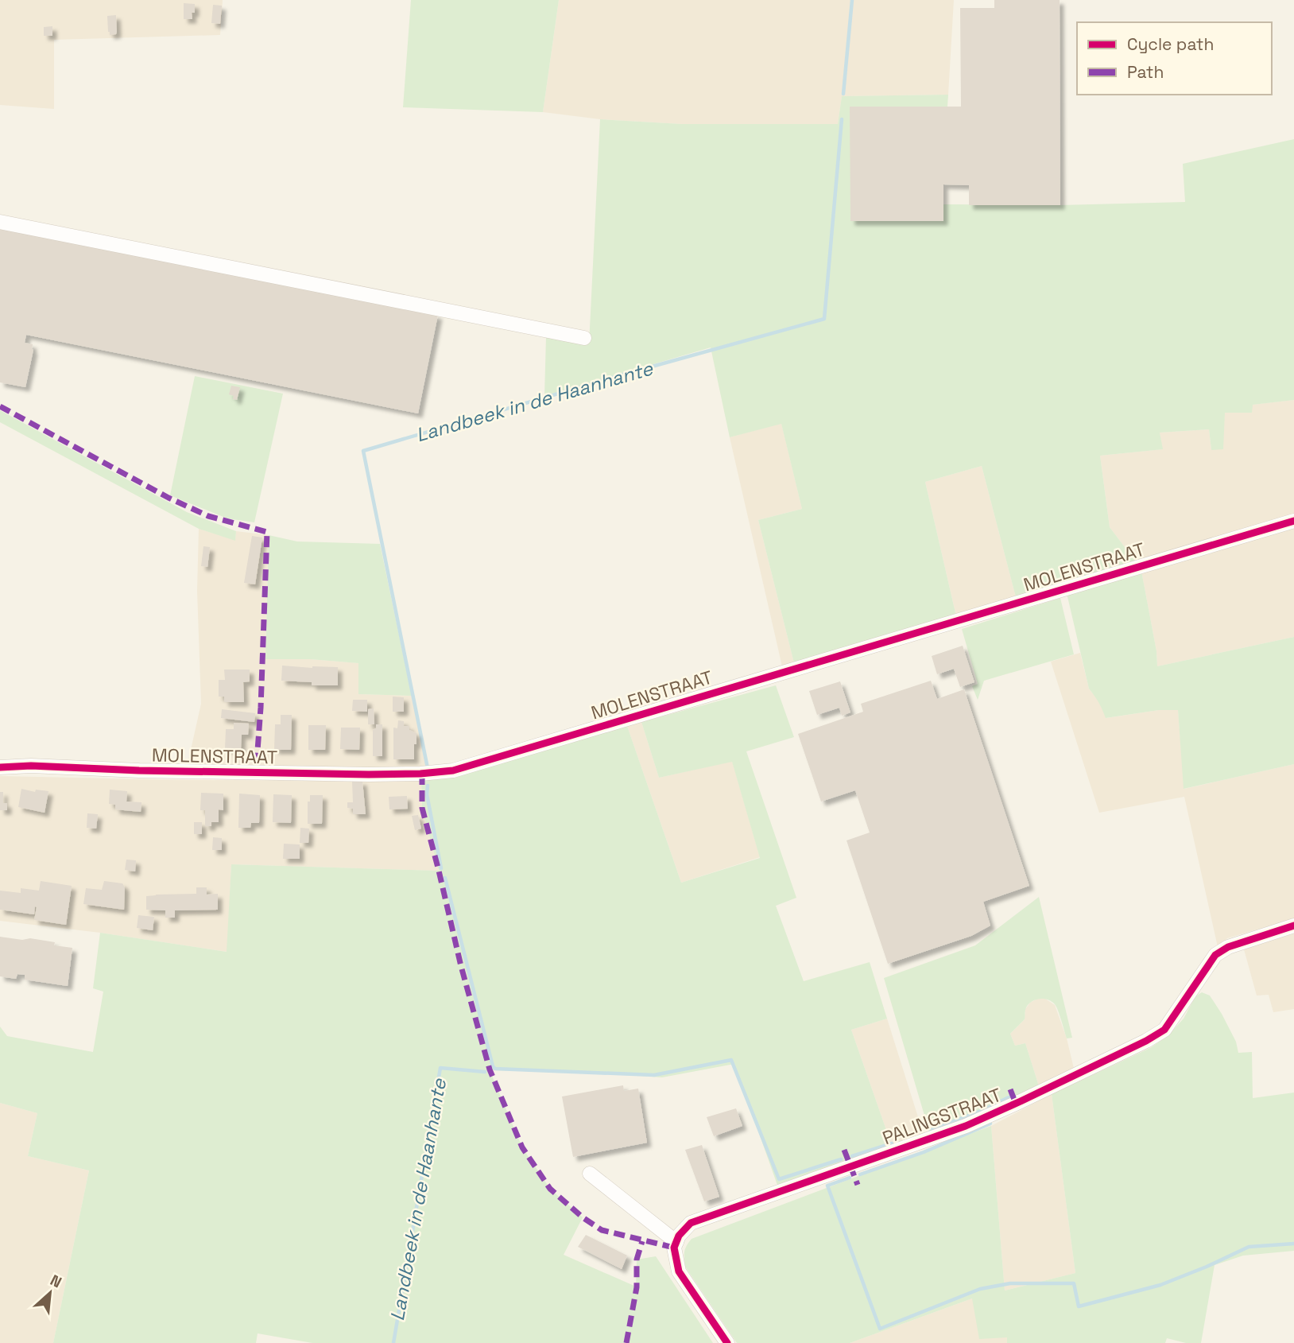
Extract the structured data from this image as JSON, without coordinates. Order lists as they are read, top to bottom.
{
  "streets": {
    "street": ["MOLENSTRAAT", "PALINGSTRAAT"]
  },
  "water": ["Landbeek in de Haanhante"],
  "legend": ["Cycle path", "Path"],
  "north": "top right"
}
